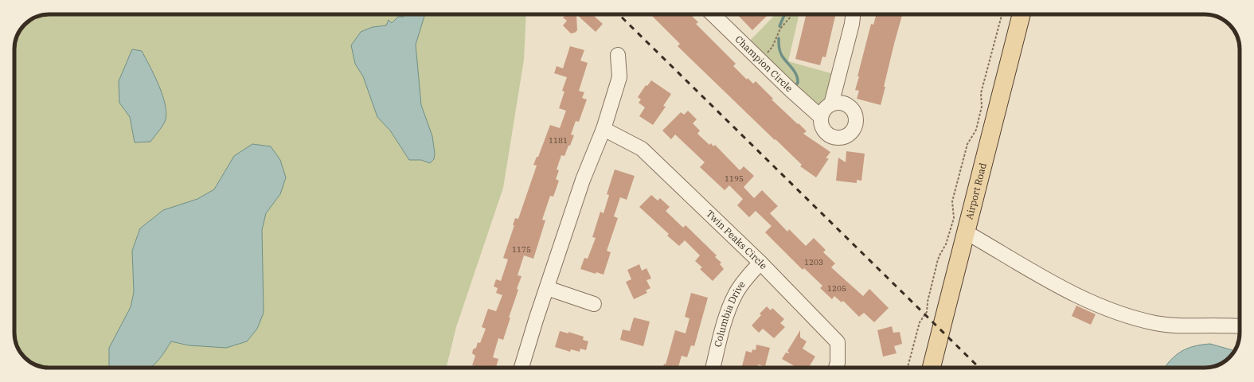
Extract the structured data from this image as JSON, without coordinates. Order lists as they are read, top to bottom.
{
  "streets": {
    "main road": ["Airport Road"],
    "street": ["Champion Circle", "Twin Peaks Circle", "Columbia Drive"]
  },
  "crossings": [
    ["Twin Peaks Circle", "Columbia Drive"]
  ],
  "house_numbers": [
    "1181",
    "1195",
    "1175",
    "1203",
    "1205"
  ]
}
